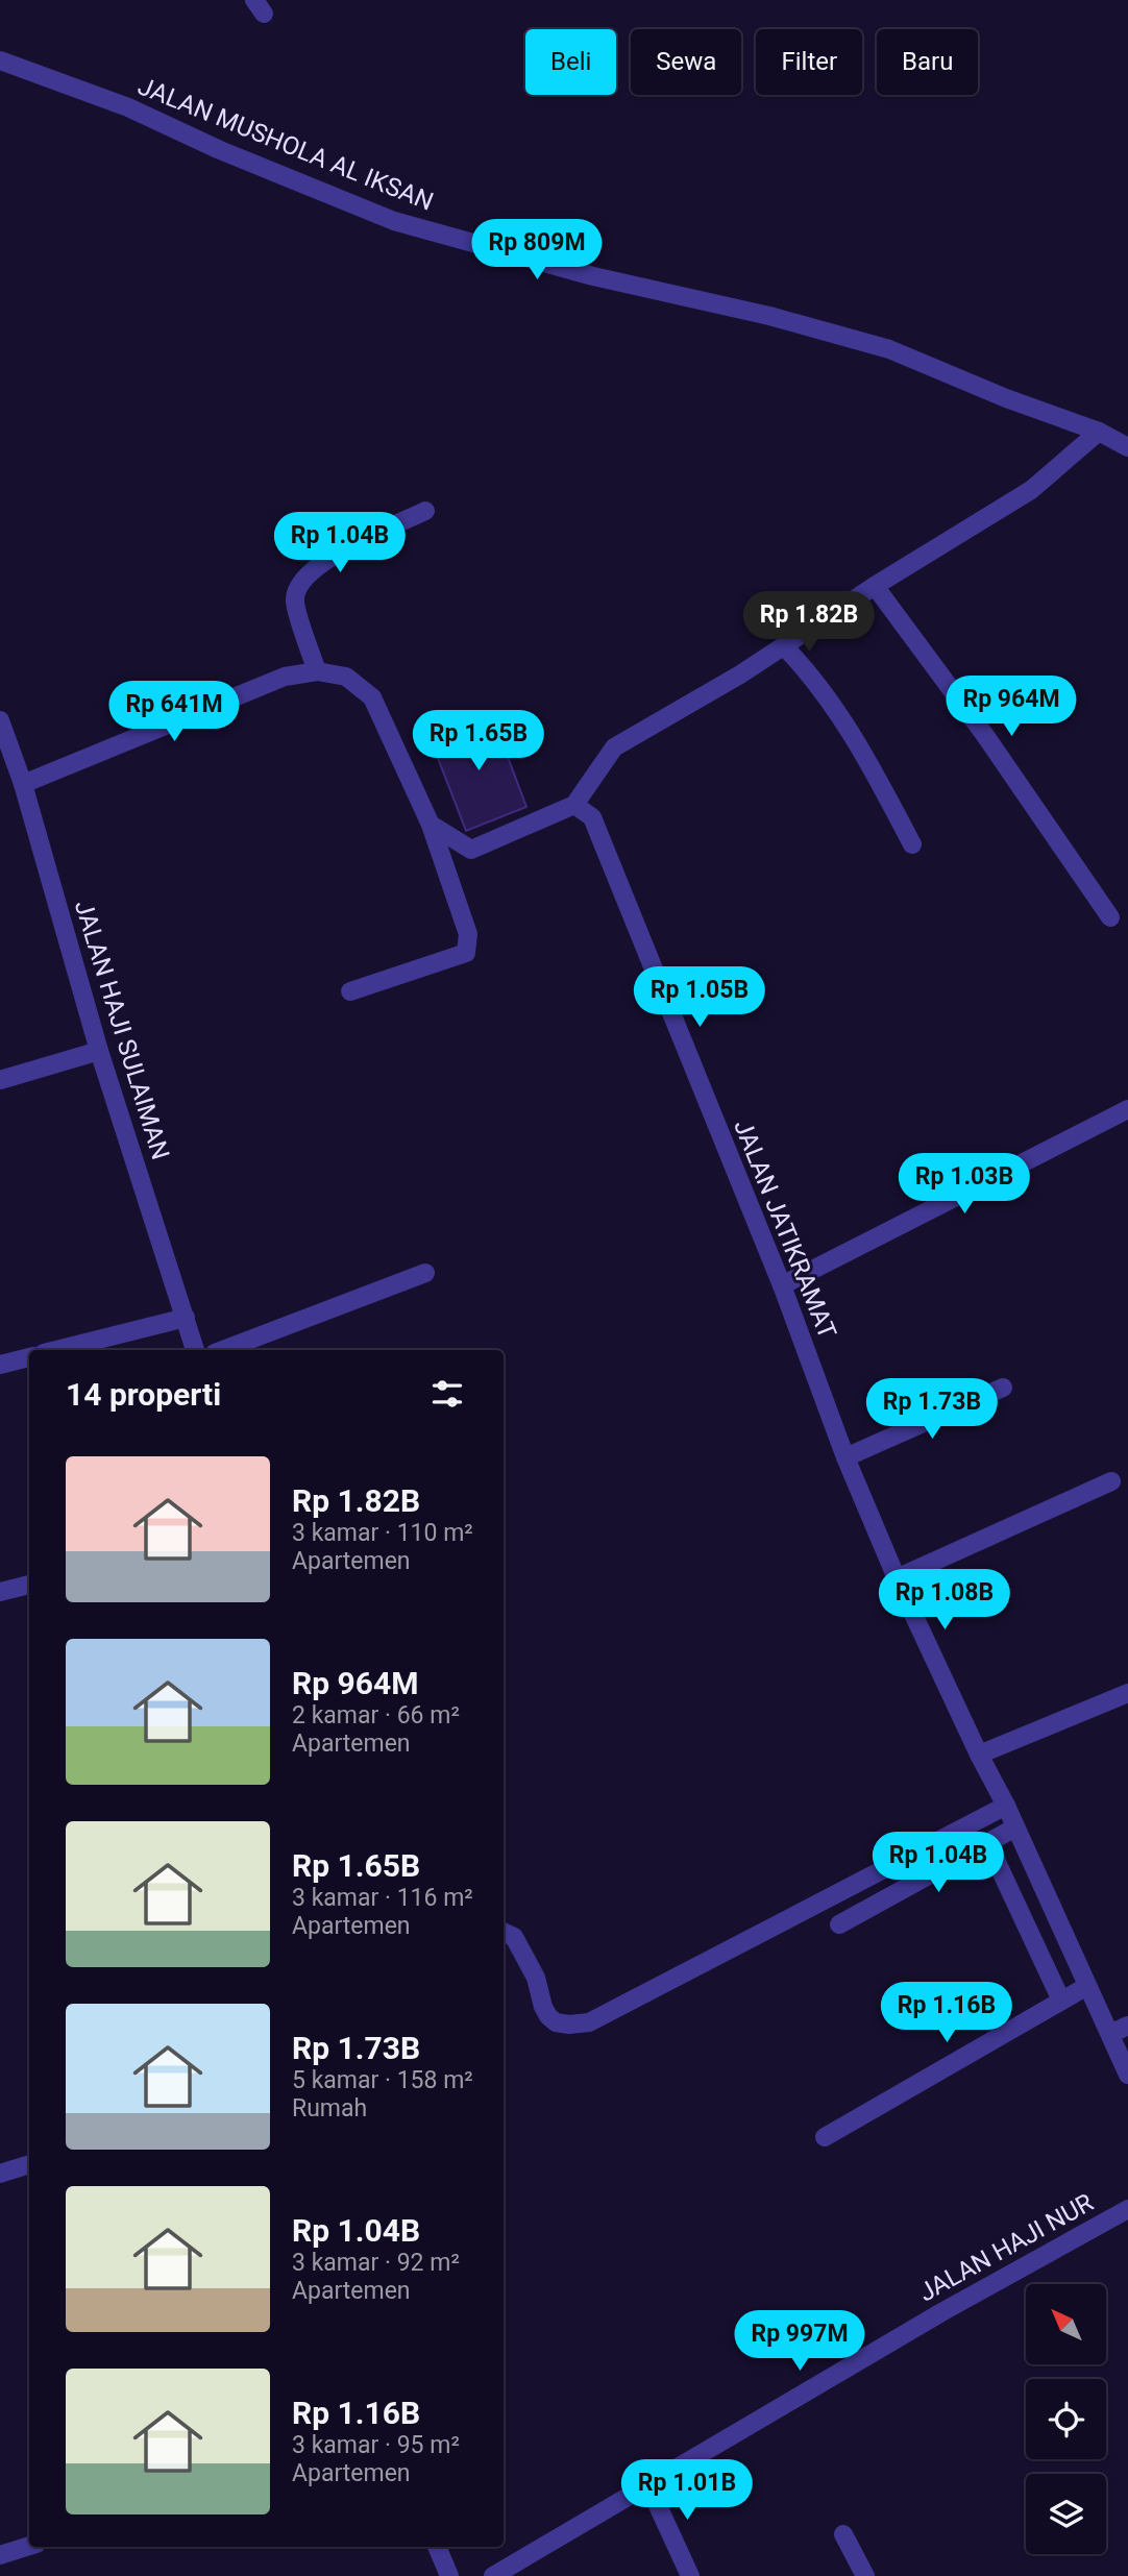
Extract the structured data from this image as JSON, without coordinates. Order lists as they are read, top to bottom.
{
  "streets": {
    "street": [
      "JALAN MUSHOLA AL IKSAN",
      "JALAN HAJI SULAIMAN",
      "JALAN JATIKRAMAT",
      "JALAN HAJI NUR"
    ]
  },
  "north": "top left",
  "page": {
    "chip": [
      "Beli",
      "Sewa",
      "Filter",
      "Baru"
    ],
    "price": [
      "Rp 809M",
      "Rp 1.04B",
      "Rp 1.82B",
      "Rp 964M",
      "Rp 641M",
      "Rp 1.65B",
      "Rp 1.05B",
      "Rp 1.03B",
      "Rp 1.73B",
      "Rp 1.08B",
      "Rp 1.04B",
      "Rp 1.16B",
      "Rp 997M",
      "Rp 1.01B"
    ],
    "heading": "14 properti",
    "list": [
      {
        "name": "Rp 1.82B",
        "note": "3 kamar · 110 m² · Apartemen"
      },
      {
        "name": "Rp 964M",
        "note": "2 kamar · 66 m² · Apartemen"
      },
      {
        "name": "Rp 1.65B",
        "note": "3 kamar · 116 m² · Apartemen"
      },
      {
        "name": "Rp 1.73B",
        "note": "5 kamar · 158 m² · Rumah"
      },
      {
        "name": "Rp 1.04B",
        "note": "3 kamar · 92 m² · Apartemen"
      },
      {
        "name": "Rp 1.16B",
        "note": "3 kamar · 95 m² · Apartemen"
      }
    ]
  }
}
